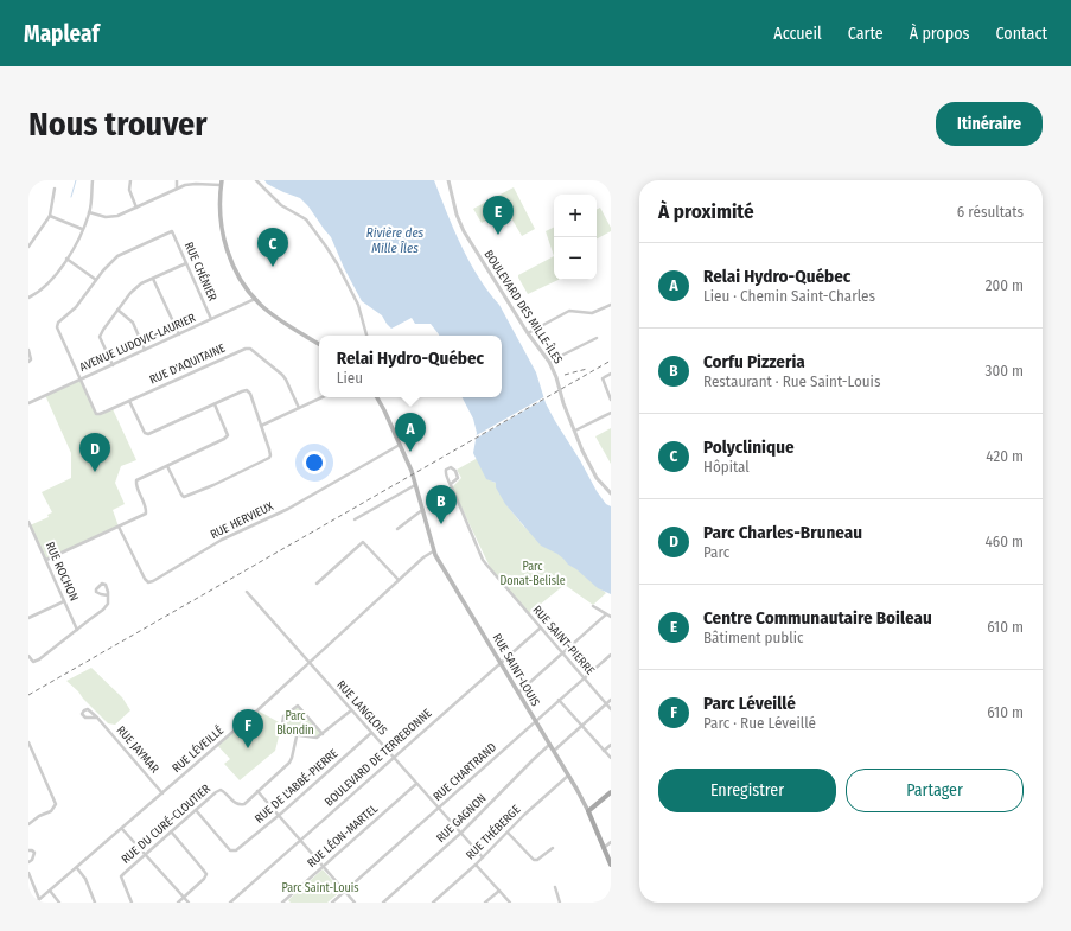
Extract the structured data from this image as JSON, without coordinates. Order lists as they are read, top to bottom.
{
  "streets": {
    "main road": ["RUE SAINT-LOUIS"],
    "street": [
      "RUE CHÉNIER",
      "BOULEVARD DES MILLE-ÎLES",
      "AVENUE LUDOVIC-LAURIER",
      "RUE D'AQUITAINE",
      "RUE HERVIEUX",
      "RUE ROCHON",
      "RUE SAINT-PIERRE",
      "RUE LANGLOIS",
      "RUE JAYMAR",
      "RUE LÉVEILLÉ",
      "BOULEVARD DE TERREBONNE",
      "RUE CHARTRAND",
      "RUE DE L'ABBÉ-PIERRE",
      "RUE GAGNON",
      "RUE DU CURÉ-CLOUTIER",
      "RUE THÉBERGE",
      "RUE LÉON-MARTEL"
    ]
  },
  "crossings": [
    ["RUE CHÉNIER", "AVENUE LUDOVIC-LAURIER"],
    ["AVENUE LUDOVIC-LAURIER", "RUE D'AQUITAINE"],
    ["RUE HERVIEUX", "RUE SAINT-LOUIS"],
    ["RUE SAINT-PIERRE", "BOULEVARD DE TERREBONNE"],
    ["RUE SAINT-PIERRE", "RUE CHARTRAND"],
    ["RUE SAINT-LOUIS", "RUE LÉVEILLÉ"],
    ["RUE SAINT-LOUIS", "BOULEVARD DE TERREBONNE"],
    ["RUE SAINT-LOUIS", "RUE CHARTRAND"],
    ["RUE SAINT-LOUIS", "RUE GAGNON"],
    ["RUE SAINT-LOUIS", "RUE THÉBERGE"],
    ["RUE LANGLOIS", "RUE LÉVEILLÉ"],
    ["RUE LANGLOIS", "BOULEVARD DE TERREBONNE"],
    ["RUE LANGLOIS", "RUE CHARTRAND"],
    ["RUE LANGLOIS", "RUE DE L'ABBÉ-PIERRE"],
    ["RUE LANGLOIS", "RUE GAGNON"],
    ["RUE LANGLOIS", "RUE THÉBERGE"],
    ["RUE LANGLOIS", "RUE LÉON-MARTEL"],
    ["RUE JAYMAR", "RUE LÉVEILLÉ"],
    ["RUE DE L'ABBÉ-PIERRE", "RUE DU CURÉ-CLOUTIER"]
  ],
  "water": ["Rivière des Mille Îles"],
  "parks": ["Parc Donat-Belisle", "Parc Blondin", "Parc Saint-Louis"],
  "page": {
    "header": "Mapleaf",
    "nav": [
      "Accueil",
      "Carte",
      "À propos",
      "Contact"
    ],
    "buttons": [
      "Itinéraire",
      ["Enregistrer", "Partager"]
    ],
    "title": "Nous trouver",
    "heading": ["À proximité", "6 résultats"],
    "map_buttons": ["+", "−"],
    "pins": [
      "E",
      "C",
      "A",
      "D",
      "B",
      "F"
    ],
    "list": [
      {
        "mark": "A",
        "name": "Relai Hydro-Québec",
        "note": "Lieu · Chemin Saint-Charles",
        "value": "200 m"
      },
      {
        "mark": "B",
        "name": "Corfu Pizzeria",
        "note": "Restaurant · Rue Saint-Louis",
        "value": "300 m"
      },
      {
        "mark": "C",
        "name": "Polyclinique",
        "note": "Hôpital",
        "value": "420 m"
      },
      {
        "mark": "D",
        "name": "Parc Charles-Bruneau",
        "note": "Parc",
        "value": "460 m"
      },
      {
        "mark": "E",
        "name": "Centre Communautaire Boileau",
        "note": "Bâtiment public",
        "value": "610 m"
      },
      {
        "mark": "F",
        "name": "Parc Léveillé",
        "note": "Parc · Rue Léveillé",
        "value": "610 m"
      }
    ],
    "popup": ["Relai Hydro-Québec", "Lieu"]
  }
}
